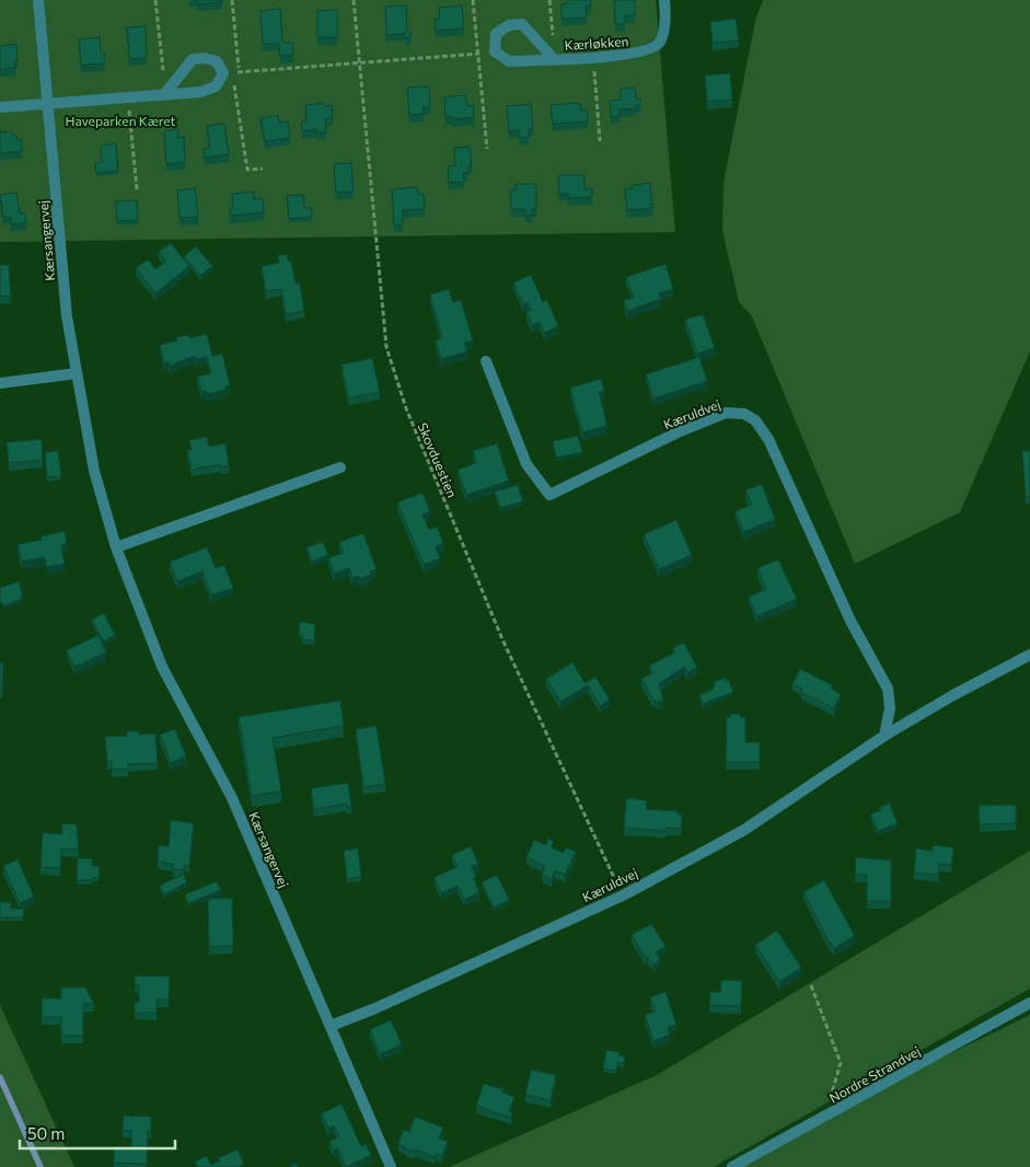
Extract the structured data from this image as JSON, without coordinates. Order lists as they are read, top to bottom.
{
  "streets": {
    "street": [
      "Kærløkken",
      "Kærsangervej",
      "Kæruldvej",
      "Nordre Strandvej"
    ],
    "path": ["Skovduestien"]
  },
  "crossings": [
    ["Kærsangervej", "Kæruldvej"],
    ["Kæruldvej", "Skovduestien"]
  ],
  "parks": ["Haveparken Kæret"],
  "scale_bar": "50 m"
}
